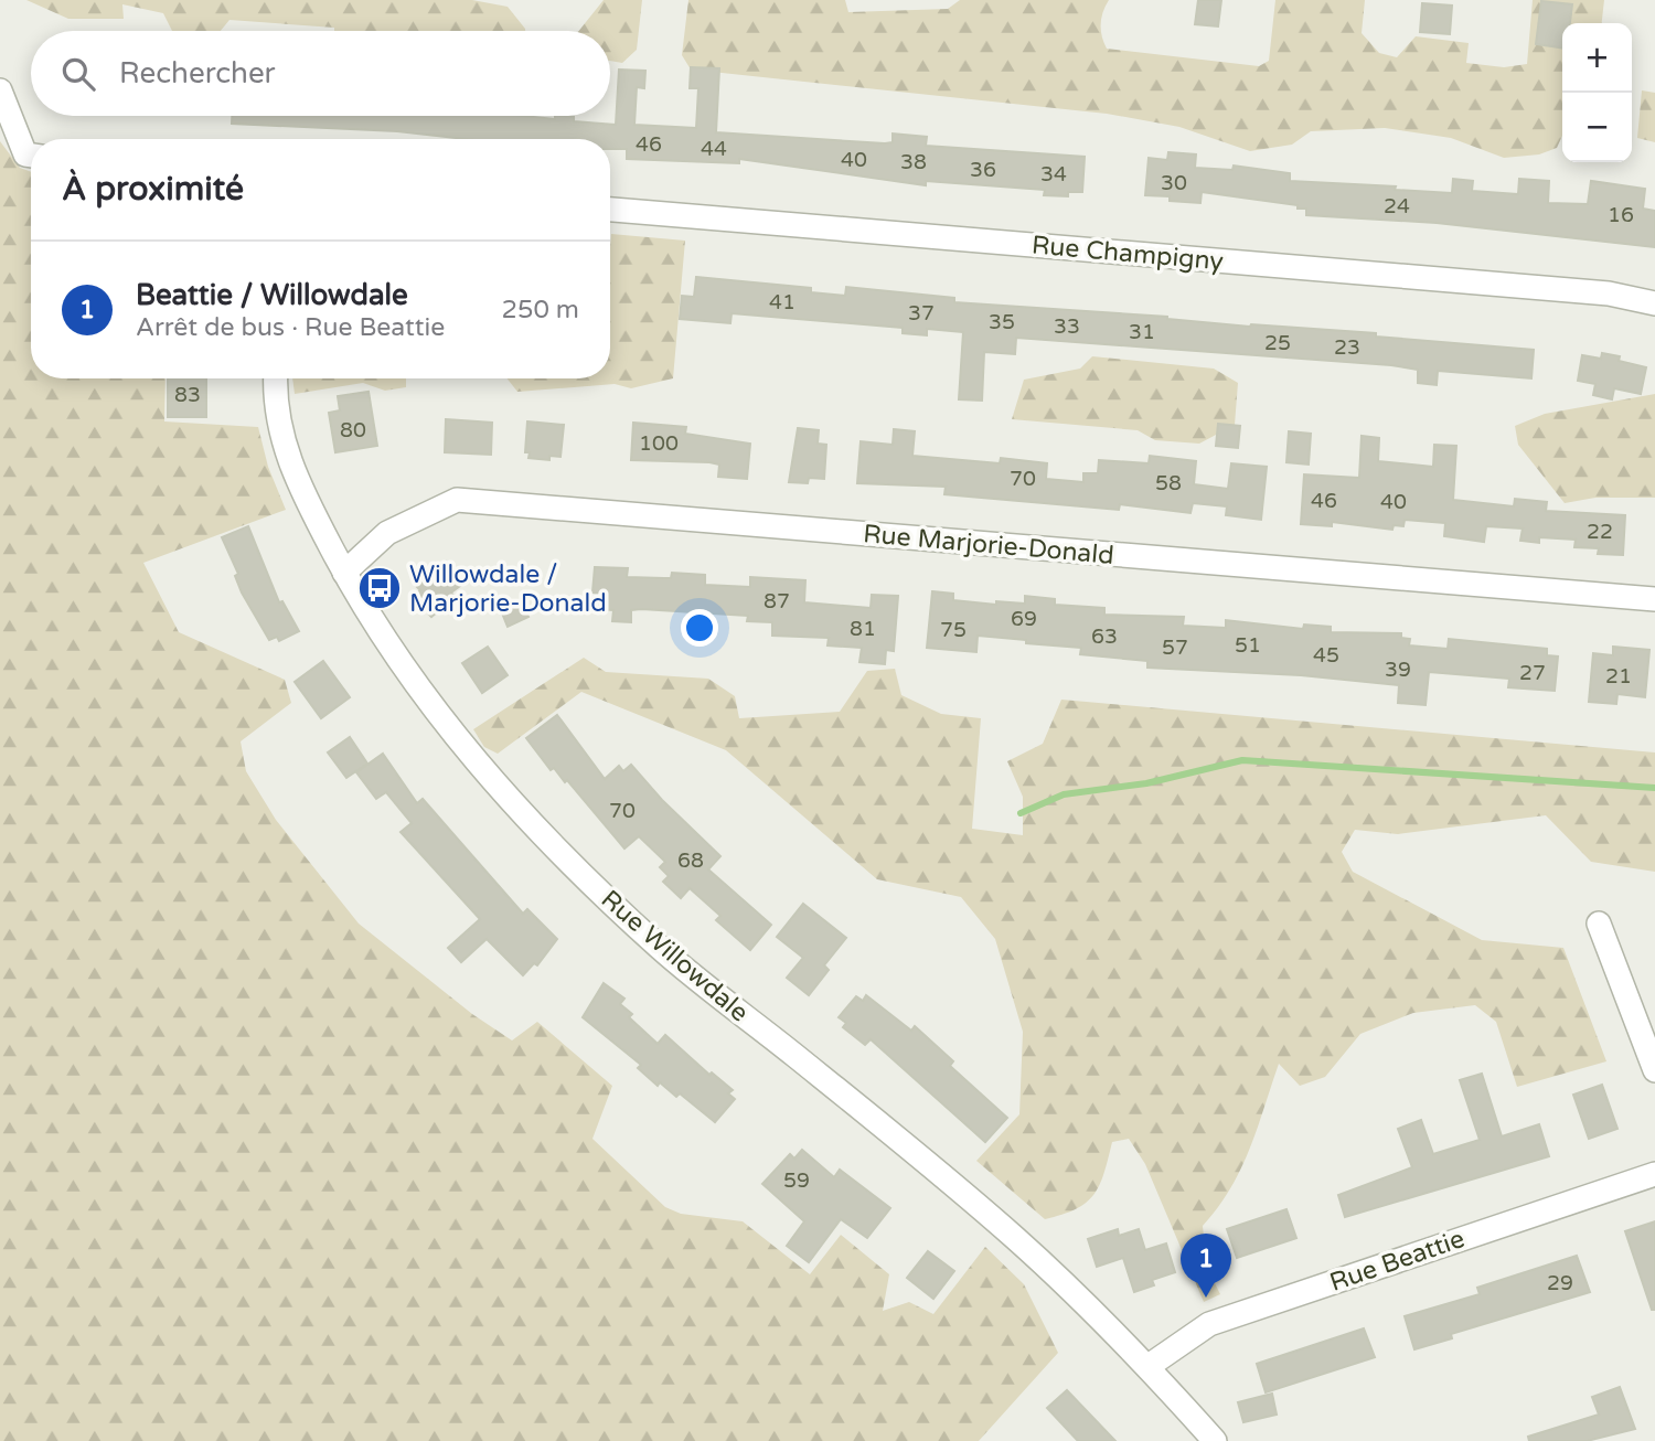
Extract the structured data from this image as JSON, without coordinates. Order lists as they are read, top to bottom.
{
  "streets": {
    "street": [
      "Rue Champigny",
      "Rue Marjorie-Donald",
      "Rue Willowdale",
      "Rue Beattie"
    ]
  },
  "crossings": [
    ["Rue Marjorie-Donald", "Rue Willowdale"],
    ["Rue Willowdale", "Rue Beattie"]
  ],
  "places": {
    "bus stop": ["Willowdale / Marjorie-Donald"]
  },
  "house_numbers": [
    "46",
    "44",
    "40",
    "38",
    "36",
    "34",
    "30",
    "24",
    "16",
    "41",
    "37",
    "35",
    "33",
    "31",
    "25",
    "23",
    "83",
    "80",
    "100",
    "70",
    "58",
    "46",
    "40",
    "22",
    "87",
    "69",
    "81",
    "75",
    "63",
    "51",
    "57",
    "45",
    "39",
    "27",
    "21",
    "70",
    "68",
    "59",
    "29"
  ],
  "page": {
    "map_buttons": ["+", "−"],
    "search": "Rechercher",
    "heading": "À proximité",
    "list": [
      {
        "mark": "1",
        "name": "Beattie / Willowdale",
        "note": "Arrêt de bus · Rue Beattie",
        "value": "250 m"
      }
    ],
    "pins": "1"
  }
}
